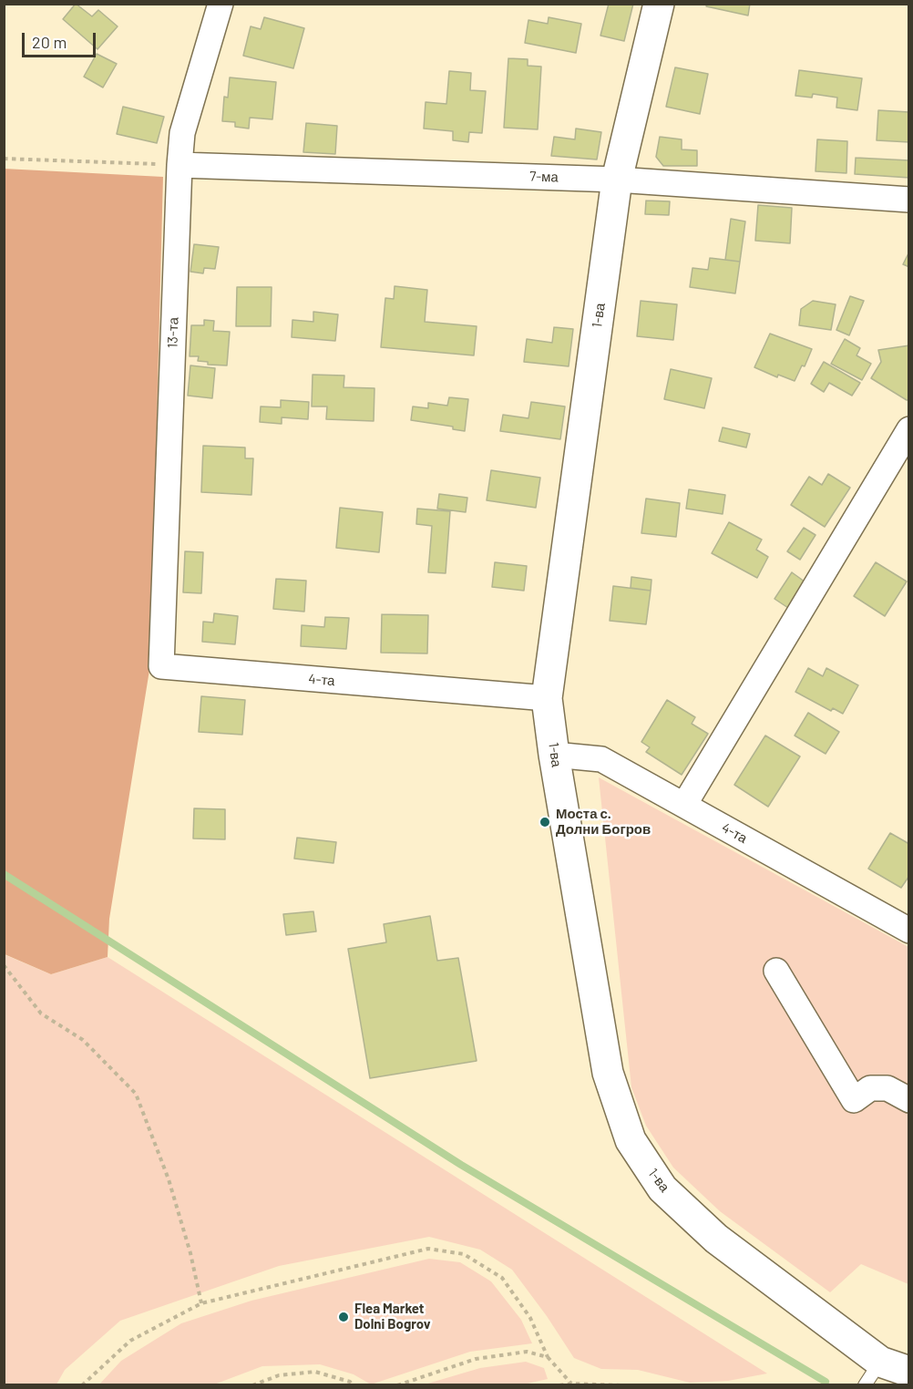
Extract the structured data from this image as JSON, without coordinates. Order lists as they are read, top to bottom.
{
  "streets": {
    "street": [
      "7-ма",
      "1-ва",
      "13-та",
      "4-та"
    ]
  },
  "crossings": [
    ["7-ма", "1-ва"],
    ["7-ма", "13-та"],
    ["1-ва", "4-та"],
    ["13-та", "4-та"]
  ],
  "places": ["Моста с. Долни Богров", "Flea Market Dolni Bogrov"],
  "scale_bar": "20 m"
}
